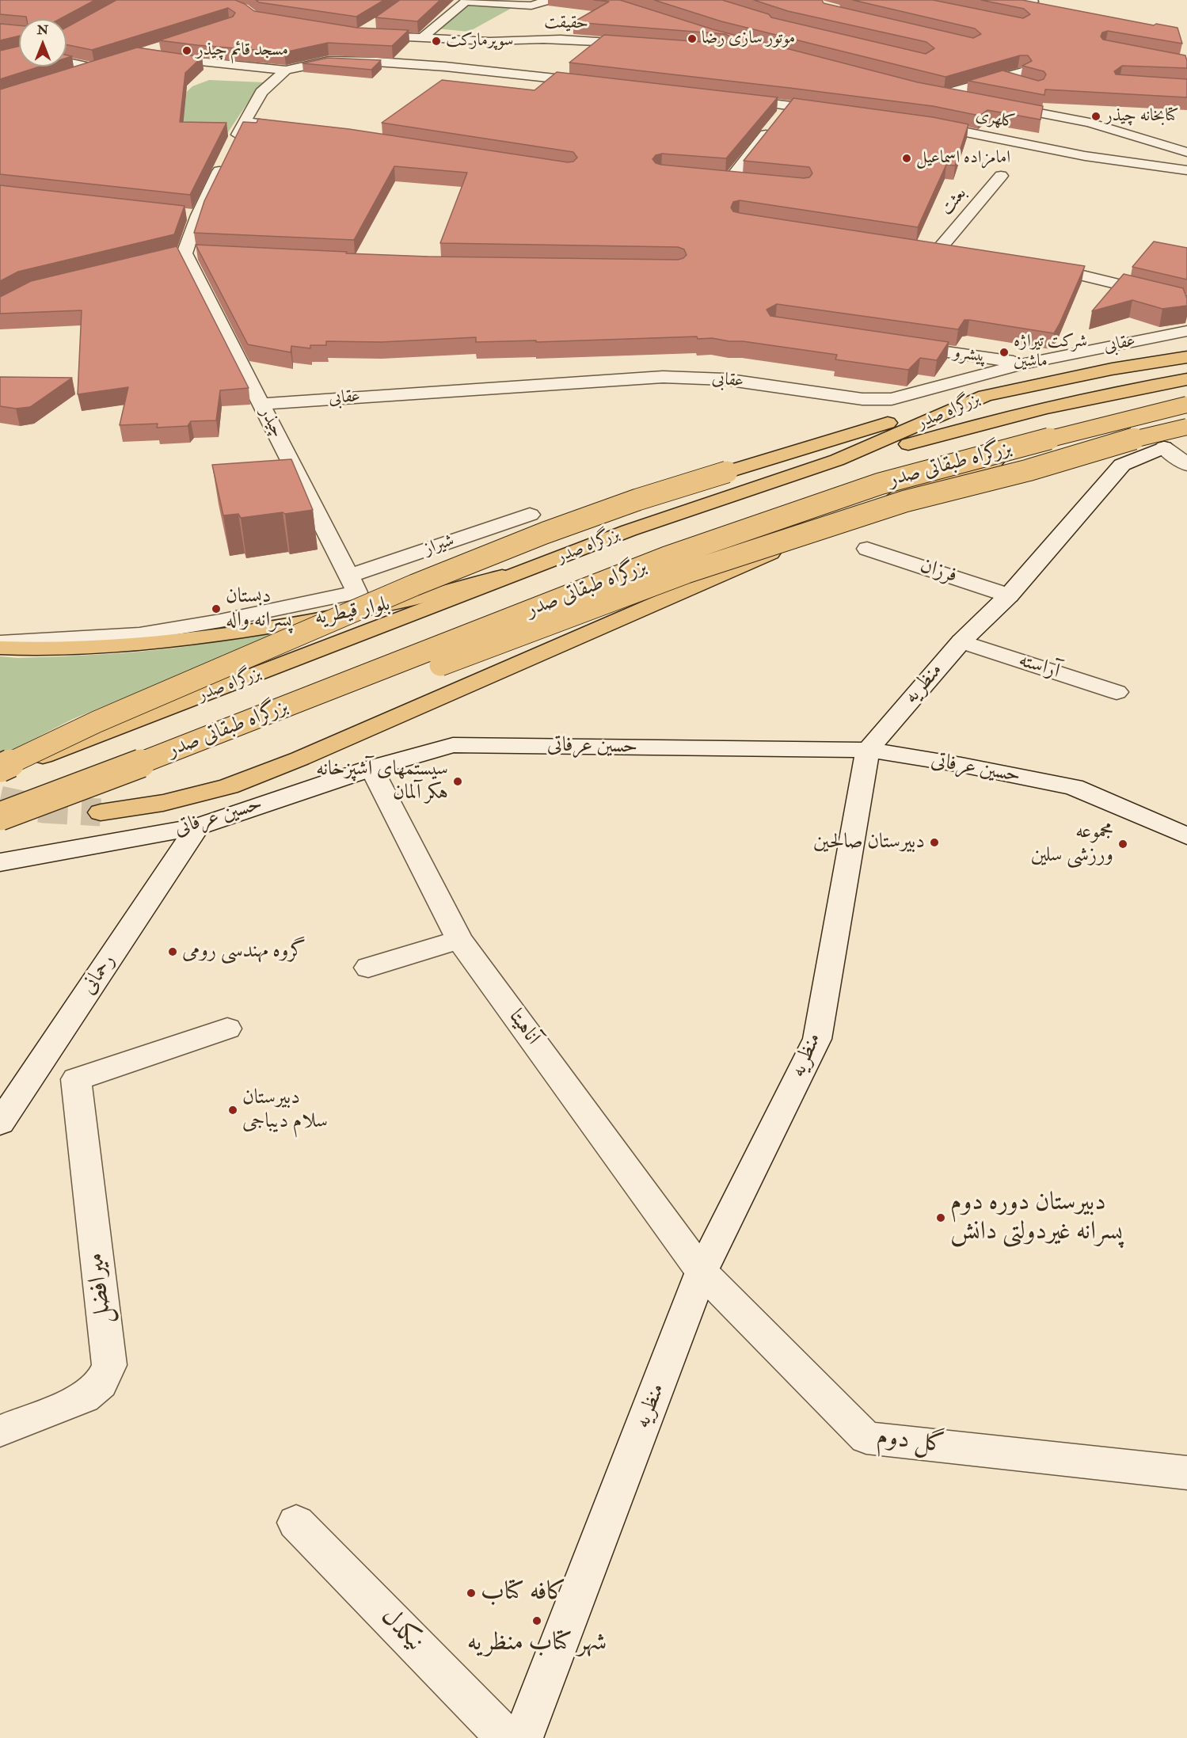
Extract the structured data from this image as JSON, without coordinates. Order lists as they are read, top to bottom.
{
  "streets": {
    "main road": ["بزرگراه صدر", "بزرگراه طبقاتی صدر", "بلوار قیطریه"],
    "street": [
      "حقیقت",
      "کلهری",
      "بعثت",
      "عقابی",
      "پیشرو",
      "چیذر",
      "شیراز",
      "فرزان",
      "آراسته",
      "منظریه",
      "حسین عرفاتی",
      "رحمانی",
      "آناهیتا",
      "میرافضل",
      "گل دوم",
      "نیکدل"
    ]
  },
  "crossings": [
    ["عقابی", "پیشرو"],
    ["عقابی", "چیذر"],
    ["بزرگراه صدر", "بلوار قیطریه"],
    ["چیذر", "شیراز"],
    ["فرزان", "منظریه"],
    ["آراسته", "منظریه"],
    ["منظریه", "حسین عرفاتی"],
    ["منظریه", "آناهیتا"],
    ["منظریه", "گل دوم"],
    ["حسین عرفاتی", "رحمانی"],
    ["حسین عرفاتی", "آناهیتا"],
    ["آناهیتا", "گل دوم"]
  ],
  "places": [
    "موتور سازی رضا",
    "سوپرمارکت",
    "مسجد قائم چیذر",
    "کتابخانه چیذر",
    "امامزاده اسماعیل",
    "شرکت تیراژه ماشین",
    "دبستان پسرانه واله",
    "سیستمهای آشپزخانه هکر آلمان",
    "دبیرستان صالحین",
    "مجموعه ورزشی سلین",
    "گروه مهندسی رومی",
    "دبیرستان سلام دیباجی",
    "دبیرستان دوره دوم پسرانه غیردولتی دانش",
    "کافه کتاب",
    "شهر کتاب منظریه"
  ],
  "north": "top"
}
